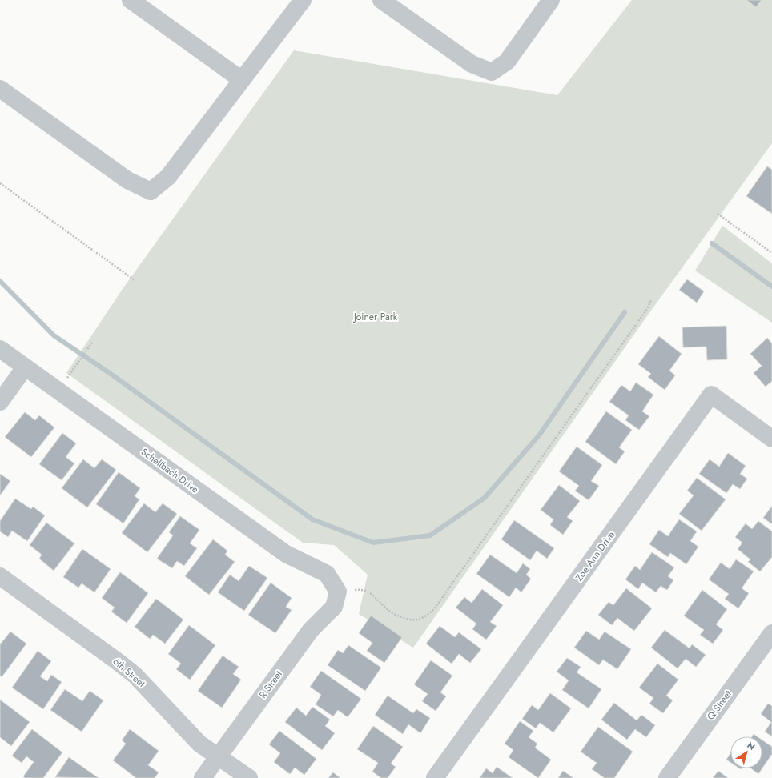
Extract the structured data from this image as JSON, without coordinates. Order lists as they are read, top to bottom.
{
  "streets": {
    "street": [
      "Schellbach Drive",
      "Zoe Ann Drive",
      "6th Street",
      "R Street",
      "Q Street"
    ]
  },
  "crossings": [
    ["Schellbach Drive", "R Street"],
    ["6th Street", "R Street"]
  ],
  "parks": ["Joiner Park"],
  "north": "top right"
}
